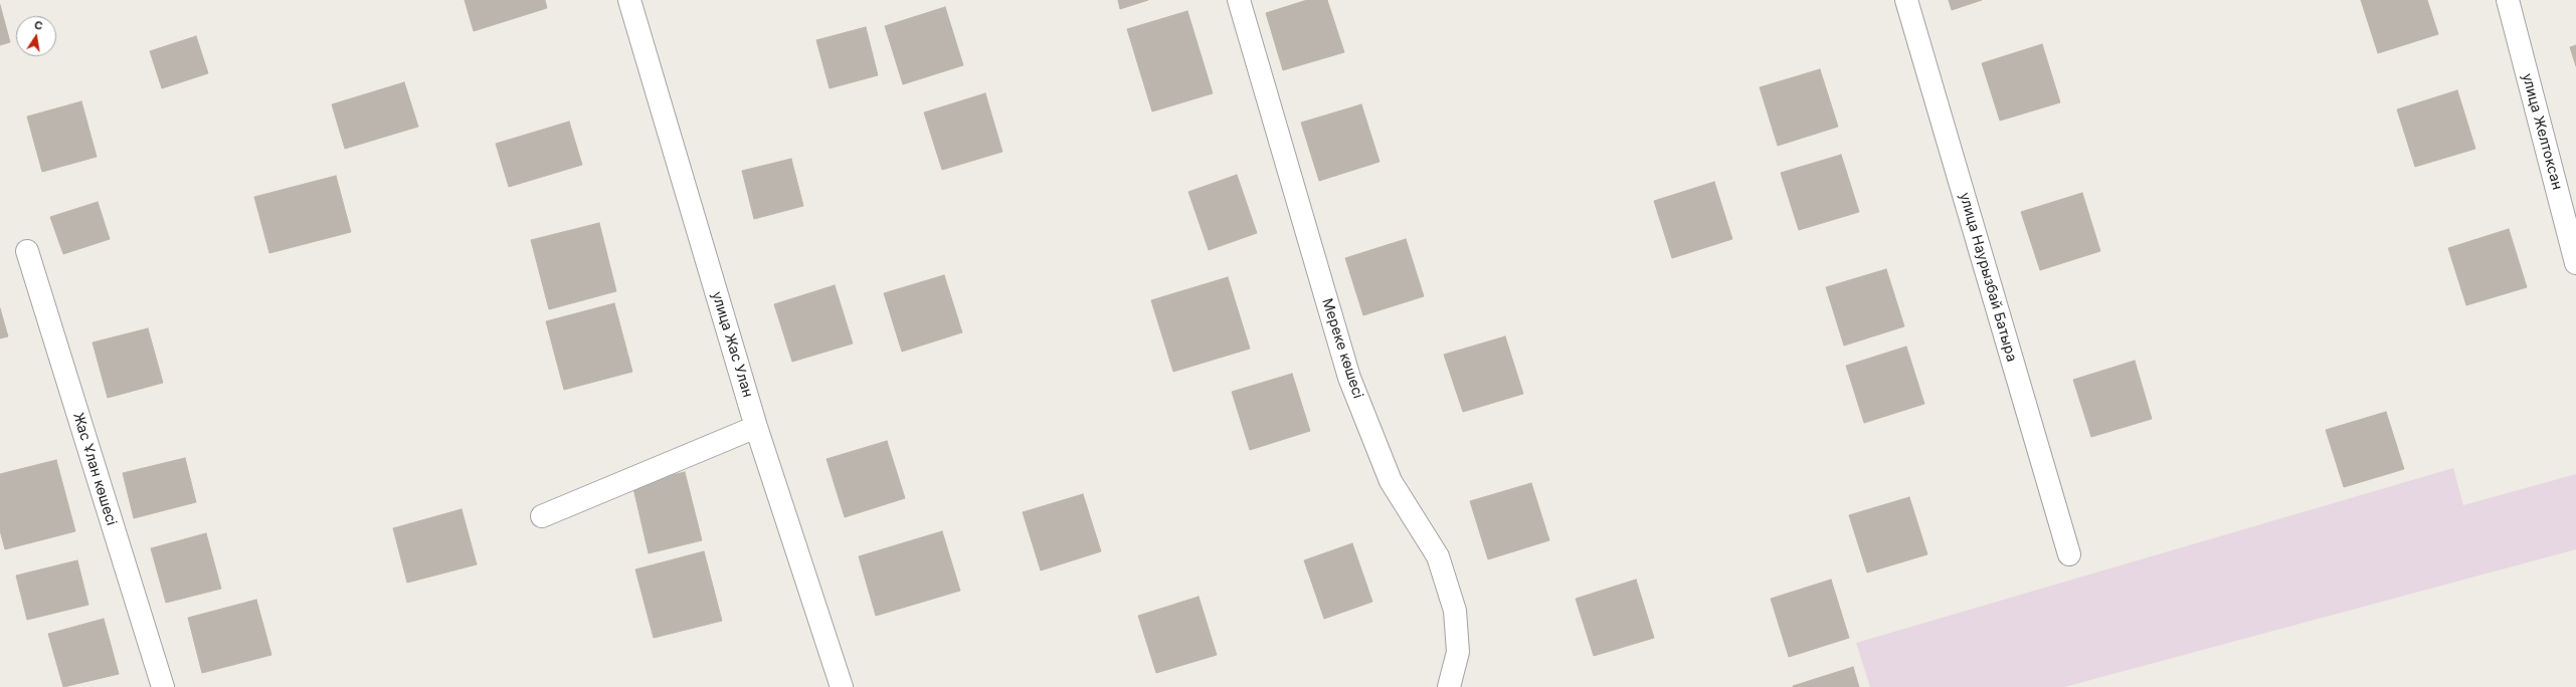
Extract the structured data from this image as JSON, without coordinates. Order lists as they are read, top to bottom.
{
  "streets": {
    "street": [
      "улица Желтоксан",
      "улица Наурызбай Батыра",
      "улица Жас Улан",
      "Мереке көшесі",
      "Жас Ұлан көшесі"
    ]
  },
  "north": "top"
}
